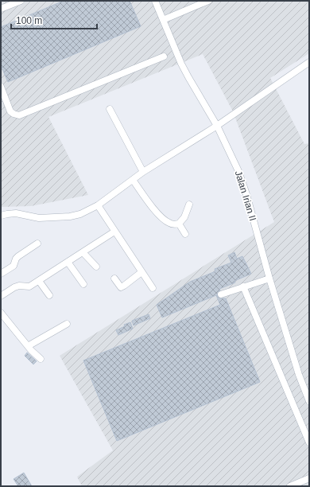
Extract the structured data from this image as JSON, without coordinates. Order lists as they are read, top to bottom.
{
  "streets": {
    "street": ["Jalan Irian II"]
  },
  "scale_bar": "100 m"
}
